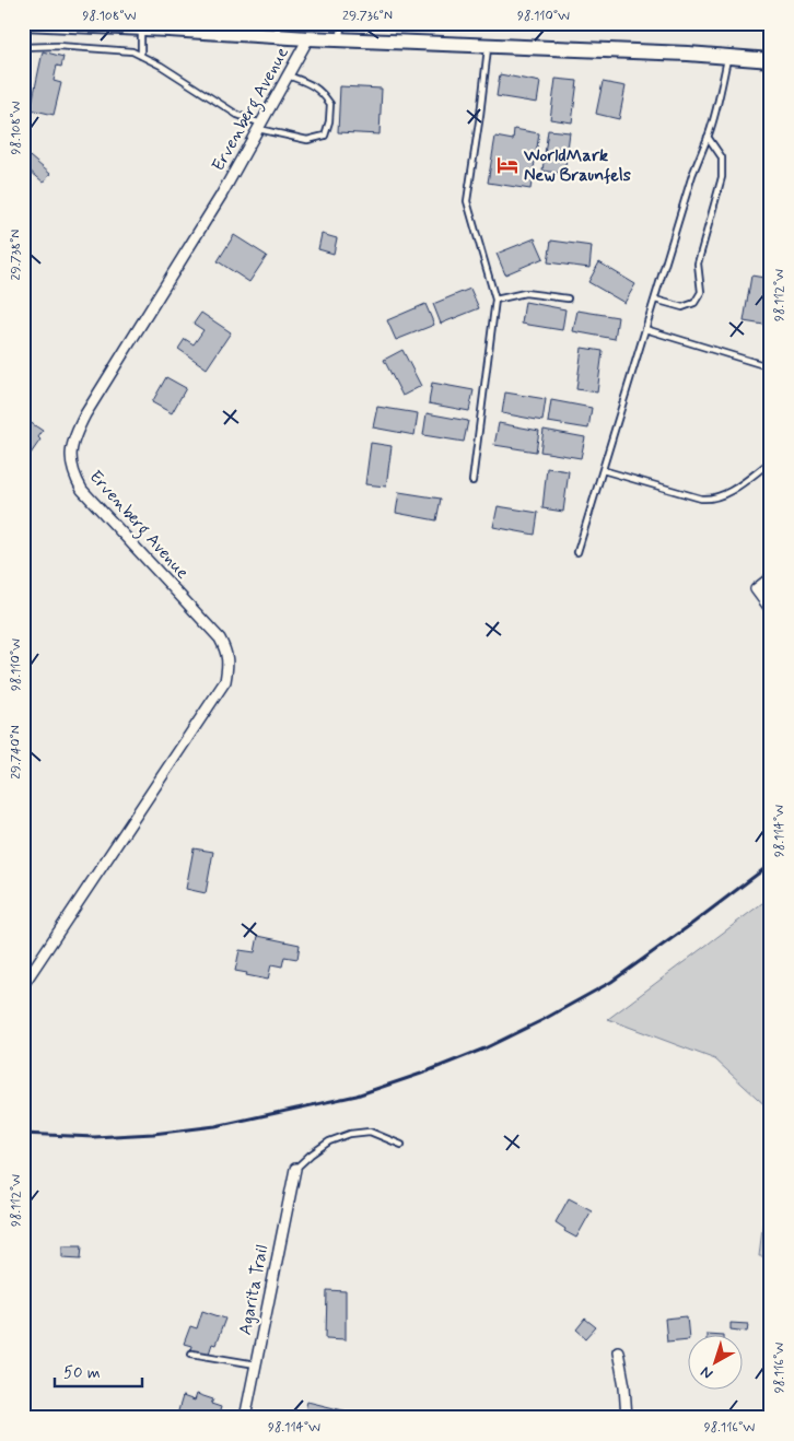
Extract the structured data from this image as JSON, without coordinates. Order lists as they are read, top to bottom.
{
  "streets": {
    "street": ["Ervenberg Avenue", "Agarita Trail"]
  },
  "places": {
    "hotel": ["WorldMark New Braunfels"]
  },
  "scale_bar": "50 m",
  "north": "bottom left",
  "coordinates": [
    "98.108°W",
    "29.736°N",
    "98.110°W",
    "29.738°N",
    "98.112°W",
    "29.740°N",
    "98.114°W",
    "98.116°W"
  ]
}
